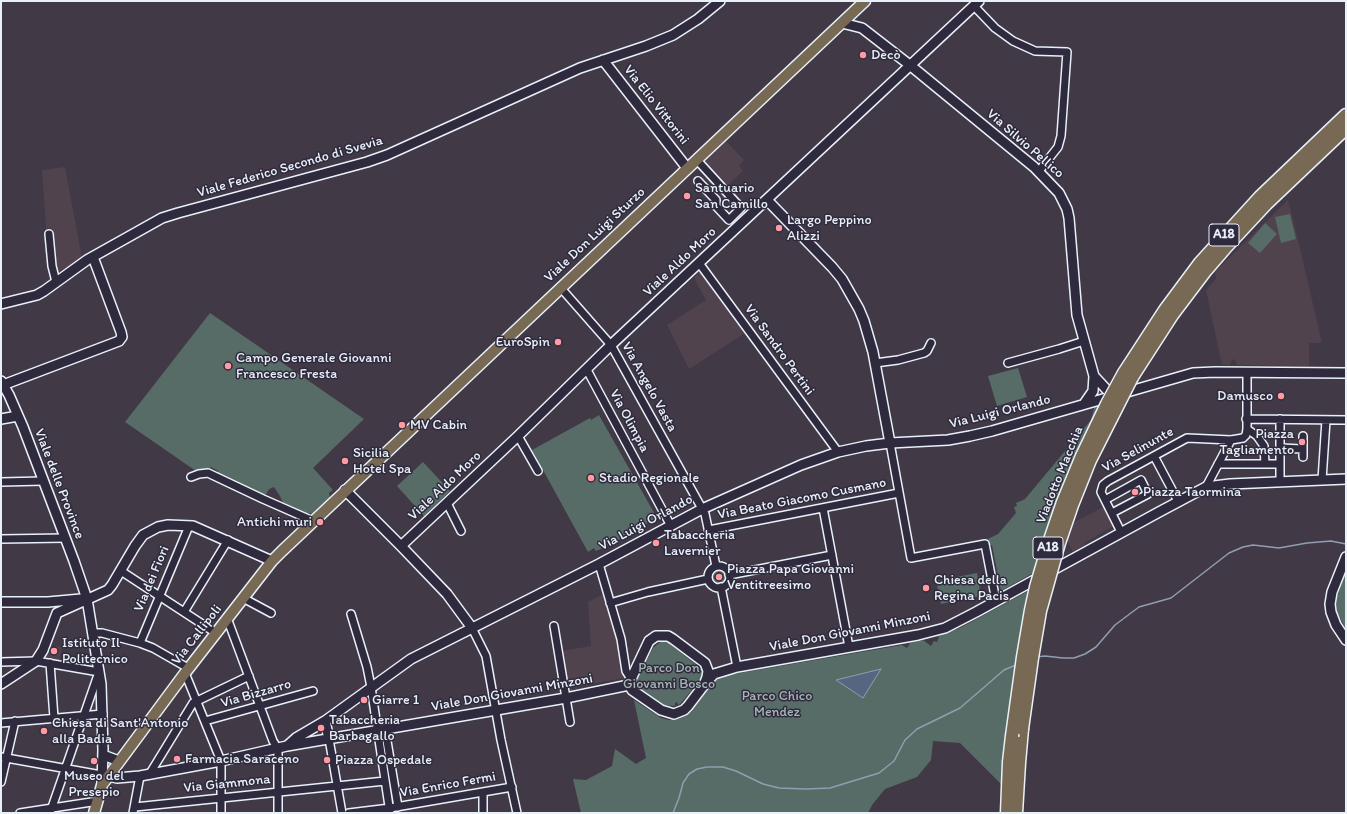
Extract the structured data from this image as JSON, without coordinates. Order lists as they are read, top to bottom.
{
  "streets": {
    "highway": ["A18", "Viadotto Macchia"],
    "main road": ["Viale Don Luigi Sturzo", "Via Callipoli"],
    "street": [
      "Via Elio Vittorini",
      "Via Silvio Pellico",
      "Viale Federico Secondo di Svevia",
      "Viale Aldo Moro",
      "Via Sandro Pertini",
      "Via Angelo Vasta",
      "Via Luigi Orlando",
      "Via Olimpia",
      "Via Selinunte",
      "Viale delle Province",
      "Via Beato Giacomo Cusmano",
      "Via dei Fiori",
      "Viale Don Giovanni Minzoni",
      "Via Bizzarro",
      "Via Giammona",
      "Via Enrico Fermi"
    ]
  },
  "crossings": [
    ["Via Elio Vittorini", "Viale Federico Secondo di Svevia"],
    ["Via Elio Vittorini", "Viale Don Luigi Sturzo"],
    ["Via Silvio Pellico", "Viale Aldo Moro"],
    ["Via Silvio Pellico", "Via Luigi Orlando"],
    ["Viale Don Luigi Sturzo", "Via Angelo Vasta"],
    ["Viale Don Luigi Sturzo", "Via Callipoli"],
    ["A18", "Viadotto Macchia"],
    ["Viale Aldo Moro", "Via Sandro Pertini"],
    ["Viale Aldo Moro", "Via Angelo Vasta"],
    ["Viale Aldo Moro", "Via Olimpia"],
    ["Via Sandro Pertini", "Via Luigi Orlando"],
    ["Via Angelo Vasta", "Via Luigi Orlando"],
    ["Via Angelo Vasta", "Via Beato Giacomo Cusmano"],
    ["Via Luigi Orlando", "Via Olimpia"],
    ["Via Luigi Orlando", "Viale Don Giovanni Minzoni"],
    ["Viale delle Province", "Viale Don Giovanni Minzoni"],
    ["Viale delle Province", "Via Callipoli"],
    ["Viale Don Giovanni Minzoni", "Via Callipoli"]
  ],
  "parks": ["Parco Don Giovanni Bosco", "Parco Chico Mendez"],
  "places": [
    "Decò",
    "Santuario San Camillo",
    "Largo Peppino Alizzi",
    "EuroSpin",
    "Campo Generale Giovanni Francesco Fresta",
    "Damusco",
    "MV Cabin",
    "Piazza Tagliamento",
    "Sicilia Hotel Spa",
    "Stadio Regionale",
    "Piazza Taormina",
    "Antichi muri",
    "Tabaccheria Lavernier",
    "Piazza Papa Giovanni Ventitreesimo",
    "Chiesa della Regina Pacis",
    "Istituto Il Politecnico",
    "Giarre 1",
    "Tabaccheria Barbagallo",
    "Chiesa di Sant'Antonio alla Badia",
    "Farmacia Saraceno",
    "Piazza Ospedale",
    "Museo del Presepio"
  ]
}
